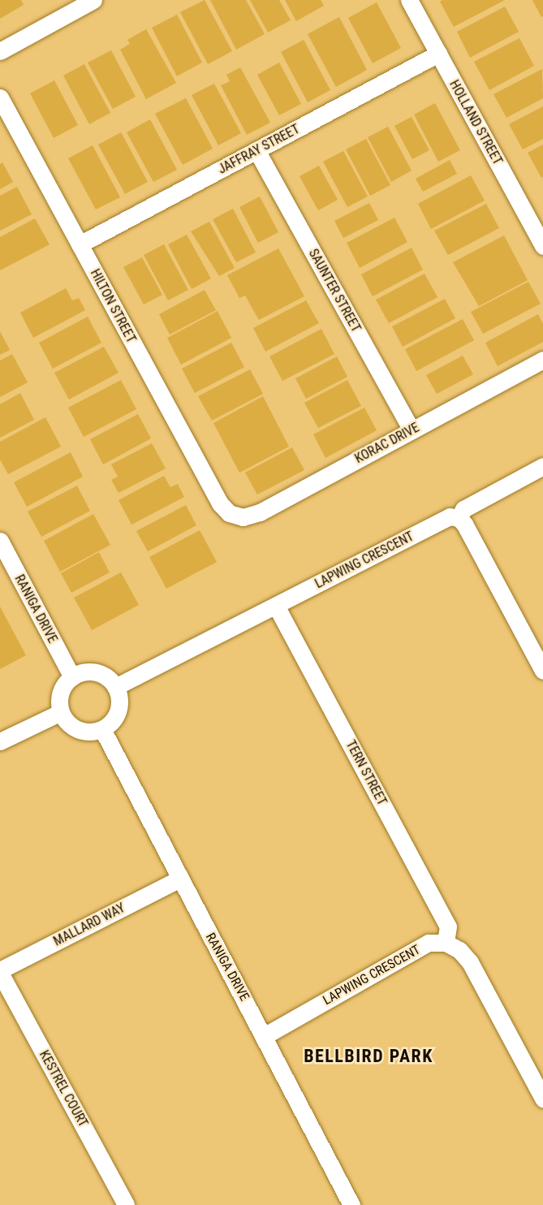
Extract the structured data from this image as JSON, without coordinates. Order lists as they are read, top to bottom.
{
  "streets": {
    "street": [
      "HOLLAND STREET",
      "JAFFRAY STREET",
      "SAUNTER STREET",
      "HILTON STREET",
      "KORAC DRIVE",
      "LAPWING CRESCENT",
      "RANIGA DRIVE",
      "TERN STREET",
      "MALLARD WAY",
      "KESTREL COURT"
    ]
  },
  "crossings": [
    ["HOLLAND STREET", "JAFFRAY STREET"],
    ["JAFFRAY STREET", "SAUNTER STREET"],
    ["JAFFRAY STREET", "HILTON STREET"],
    ["SAUNTER STREET", "KORAC DRIVE"],
    ["HILTON STREET", "KORAC DRIVE"],
    ["LAPWING CRESCENT", "RANIGA DRIVE"],
    ["LAPWING CRESCENT", "TERN STREET"],
    ["RANIGA DRIVE", "MALLARD WAY"],
    ["MALLARD WAY", "KESTREL COURT"]
  ],
  "districts": ["BELLBIRD PARK"]
}
